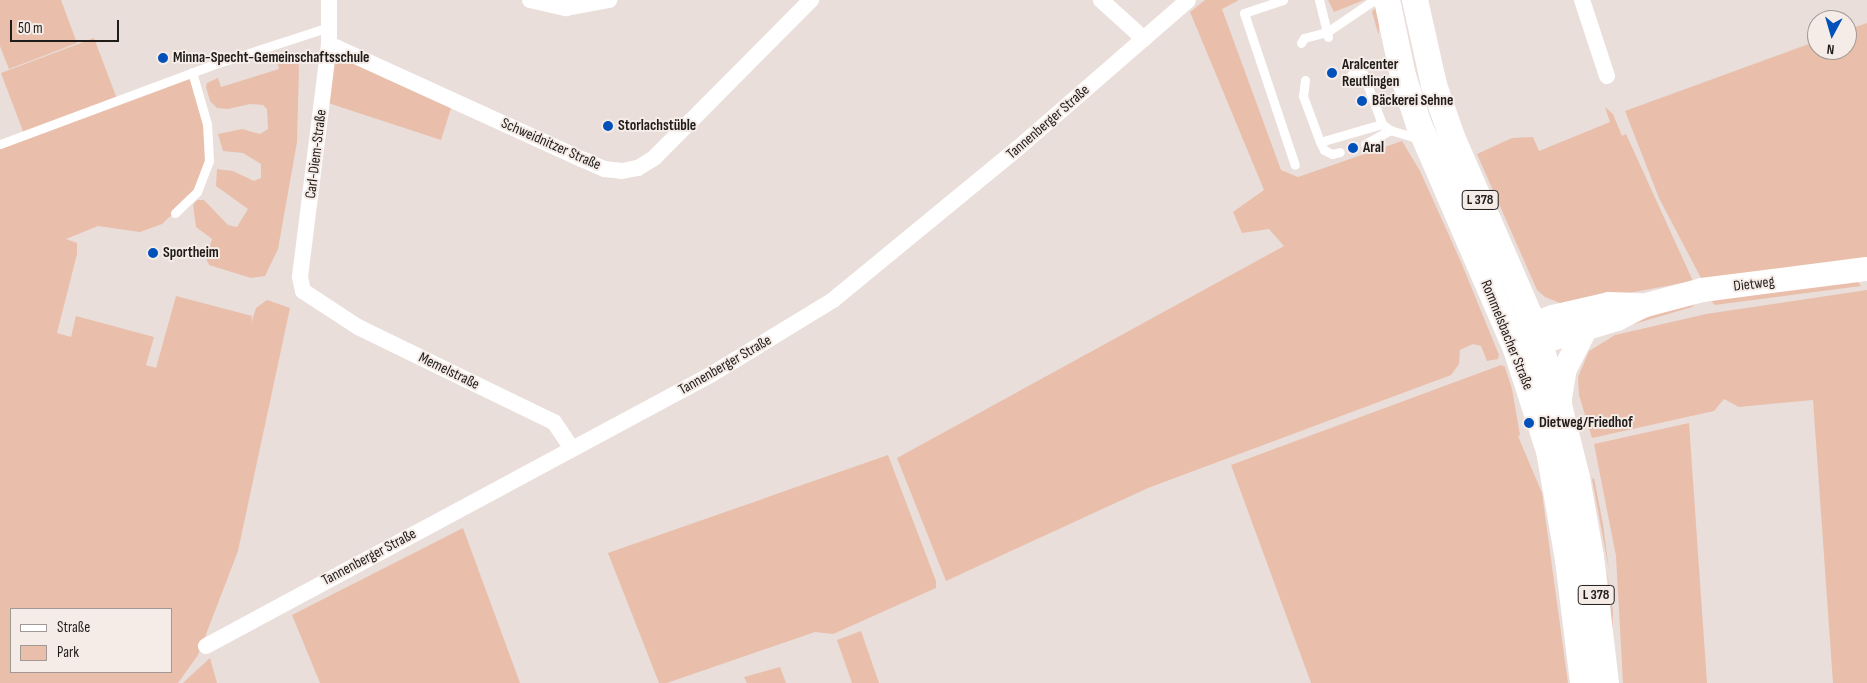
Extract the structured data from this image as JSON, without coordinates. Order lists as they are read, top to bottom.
{
  "streets": {
    "main road": ["L 378", "Rommelsbacher Straße"],
    "street": [
      "Tannenberger Straße",
      "Schweidnitzer Straße",
      "Carl-Diem-Straße",
      "Dietweg",
      "Memelstraße"
    ]
  },
  "crossings": [
    ["Tannenberger Straße", "Memelstraße"],
    ["Schweidnitzer Straße", "Carl-Diem-Straße"],
    ["Carl-Diem-Straße", "Memelstraße"],
    ["Dietweg", "Rommelsbacher Straße"]
  ],
  "places": [
    "Minna-Specht-Gemeinschaftsschule",
    "Aralcenter Reutlingen",
    "Bäckerei Sehne",
    "Storlachstüble",
    "Aral",
    "Sportheim",
    "Dietweg/Friedhof"
  ],
  "legend": ["Straße", "Park"],
  "scale_bar": "50 m",
  "north": "bottom"
}
